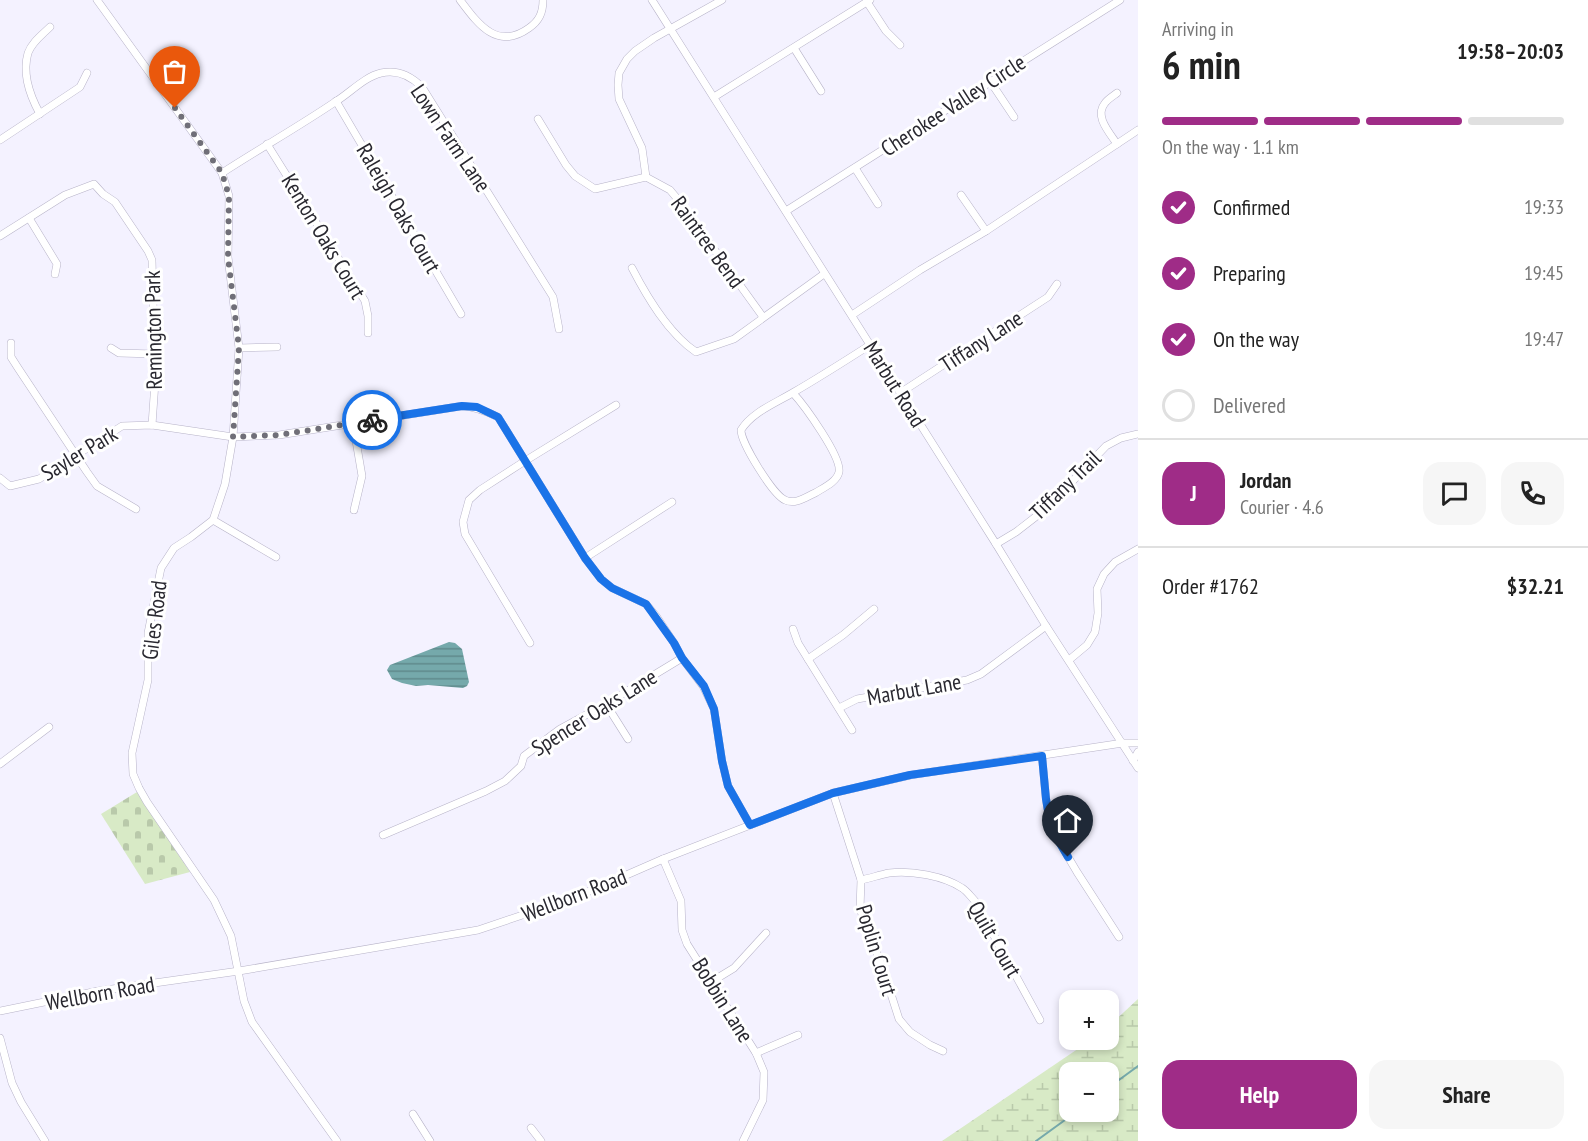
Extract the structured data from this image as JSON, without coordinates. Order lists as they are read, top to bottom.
{
  "streets": {
    "street": [
      "Cherokee Valley Circle",
      "Lown Farm Lane",
      "Raleigh Oaks Court",
      "Kenton Oaks Court",
      "Raintree Bend",
      "Remington Park",
      "Tiffany Lane",
      "Marbut Road",
      "Sayler Park",
      "Tiffany Trail",
      "Giles Road",
      "Marbut Lane",
      "Spencer Oaks Lane",
      "Wellborn Road",
      "Quilt Court",
      "Poplin Court",
      "Bobbin Lane"
    ]
  },
  "crossings": [
    ["Cherokee Valley Circle", "Marbut Road"],
    ["Lown Farm Lane", "Raleigh Oaks Court"],
    ["Lown Farm Lane", "Kenton Oaks Court"],
    ["Remington Park", "Sayler Park"],
    ["Tiffany Lane", "Marbut Road"],
    ["Marbut Road", "Tiffany Trail"],
    ["Marbut Road", "Marbut Lane"],
    ["Marbut Road", "Wellborn Road"],
    ["Sayler Park", "Spencer Oaks Lane"],
    ["Sayler Park", "Wellborn Road"],
    ["Giles Road", "Wellborn Road"],
    ["Wellborn Road", "Poplin Court"],
    ["Wellborn Road", "Bobbin Lane"],
    ["Quilt Court", "Poplin Court"]
  ],
  "page": {
    "heading": ["6 min", "Arriving in", "19:58–20:03"],
    "panel": [
      "Jordan",
      "Courier · 4.6",
      "Order #1762",
      "$32.21"
    ],
    "bar": "On the way · 1.1 km",
    "list": [
      ["Confirmed", "19:33"],
      ["Preparing", "19:45"],
      ["On the way", "19:47"],
      "Delivered"
    ],
    "round": "J",
    "map_buttons": ["+", "−"],
    "buttons": ["Help", "Share"]
  }
}
